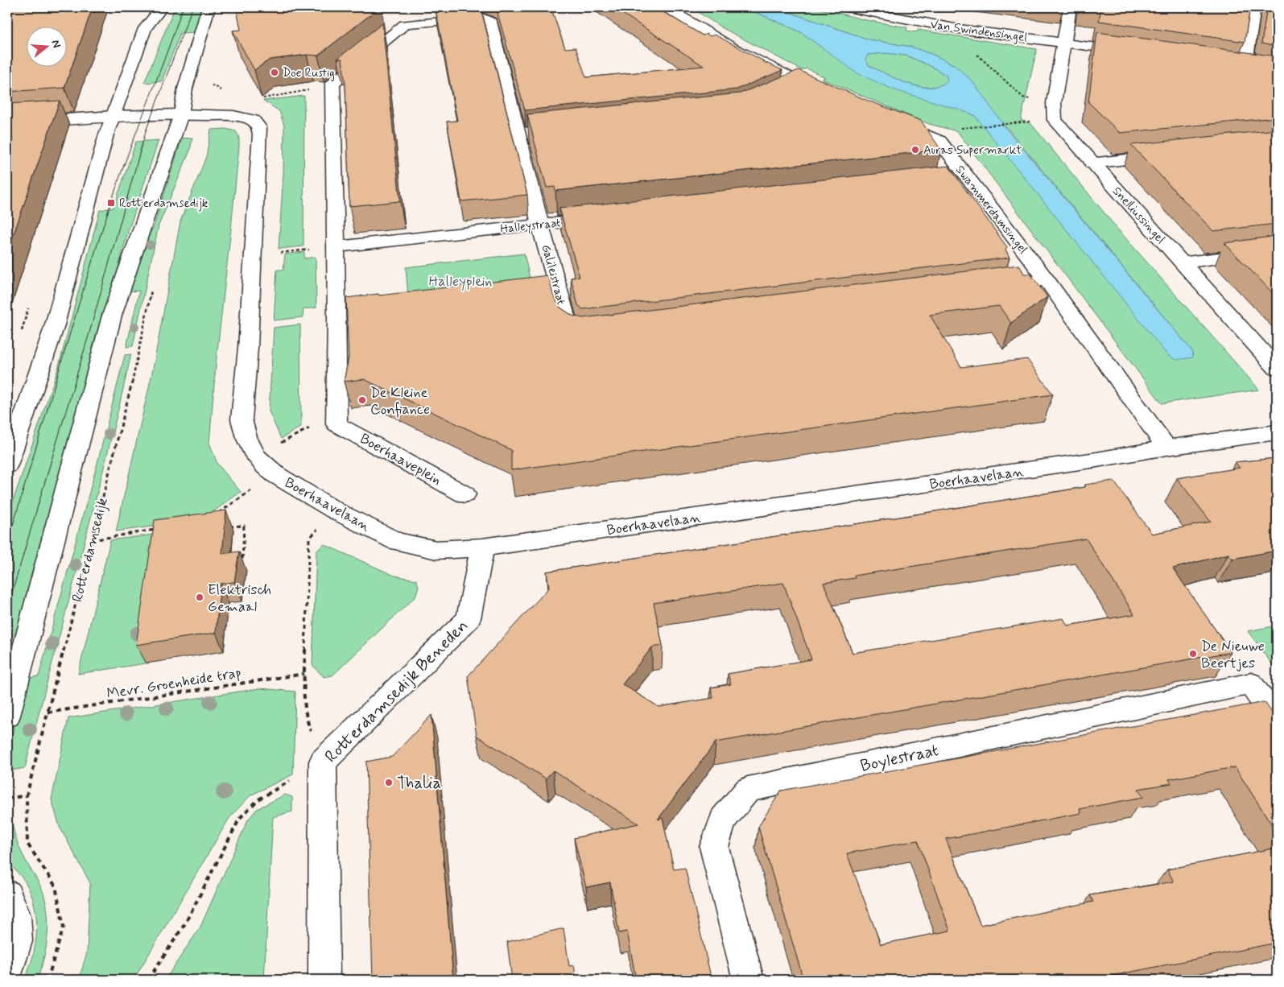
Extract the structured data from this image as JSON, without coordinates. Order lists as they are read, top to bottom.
{
  "streets": {
    "street": [
      "Van Swindensingel",
      "Swammerdamsingel",
      "Snelliussingel",
      "Halleystraat",
      "Galileistraat",
      "Boerhaaveplein",
      "Boerhaavelaan",
      "Rotterdamsedijk Beneden",
      "Boylestraat"
    ],
    "path": ["Rotterdamsedijk", "Mevr. Groenheide trap"]
  },
  "crossings": [
    ["Van Swindensingel", "Snelliussingel"],
    ["Swammerdamsingel", "Boerhaavelaan"],
    ["Halleystraat", "Galileistraat"],
    ["Boerhaavelaan", "Rotterdamsedijk Beneden"],
    ["Rotterdamsedijk", "Mevr. Groenheide trap"]
  ],
  "parks": ["Halleyplein"],
  "places": {
    "other": [
      "Doe Rustig",
      "Auras Supermarkt",
      "De Kleine Confiance",
      "Elektrisch Gemaal",
      "De Nieuwe Beertjes",
      "Thalia"
    ],
    "transit": ["Rotterdamsedijk"]
  },
  "north": "right"
}
